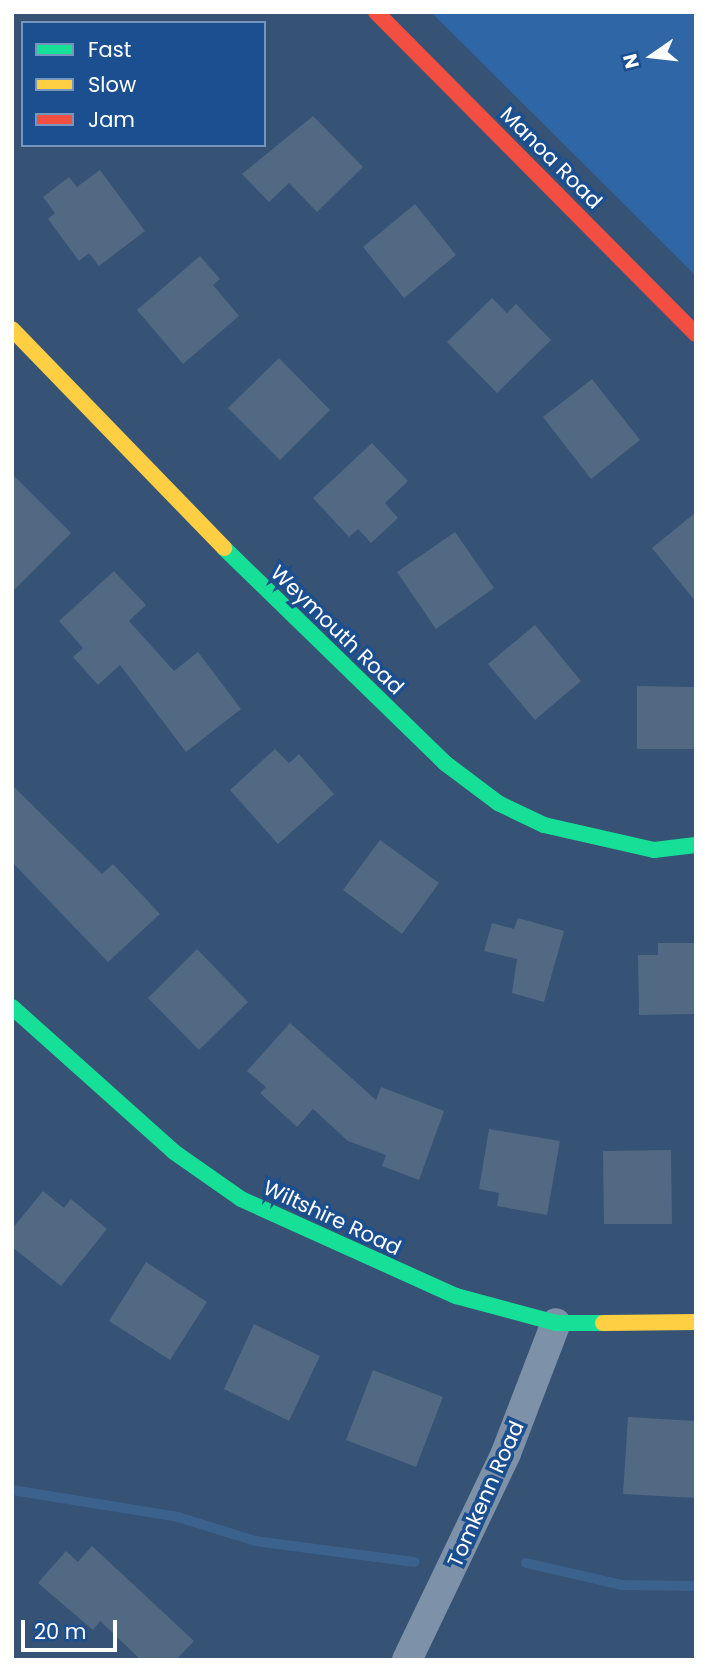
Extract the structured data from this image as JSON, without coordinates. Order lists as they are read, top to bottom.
{
  "streets": {
    "street": [
      "Manoa Road",
      "Weymouth Road",
      "Wiltshire Road",
      "Tomkenn Road"
    ]
  },
  "crossings": [
    ["Wiltshire Road", "Tomkenn Road"]
  ],
  "legend": ["Fast", "Slow", "Jam"],
  "scale_bar": "20 m",
  "north": "left"
}
